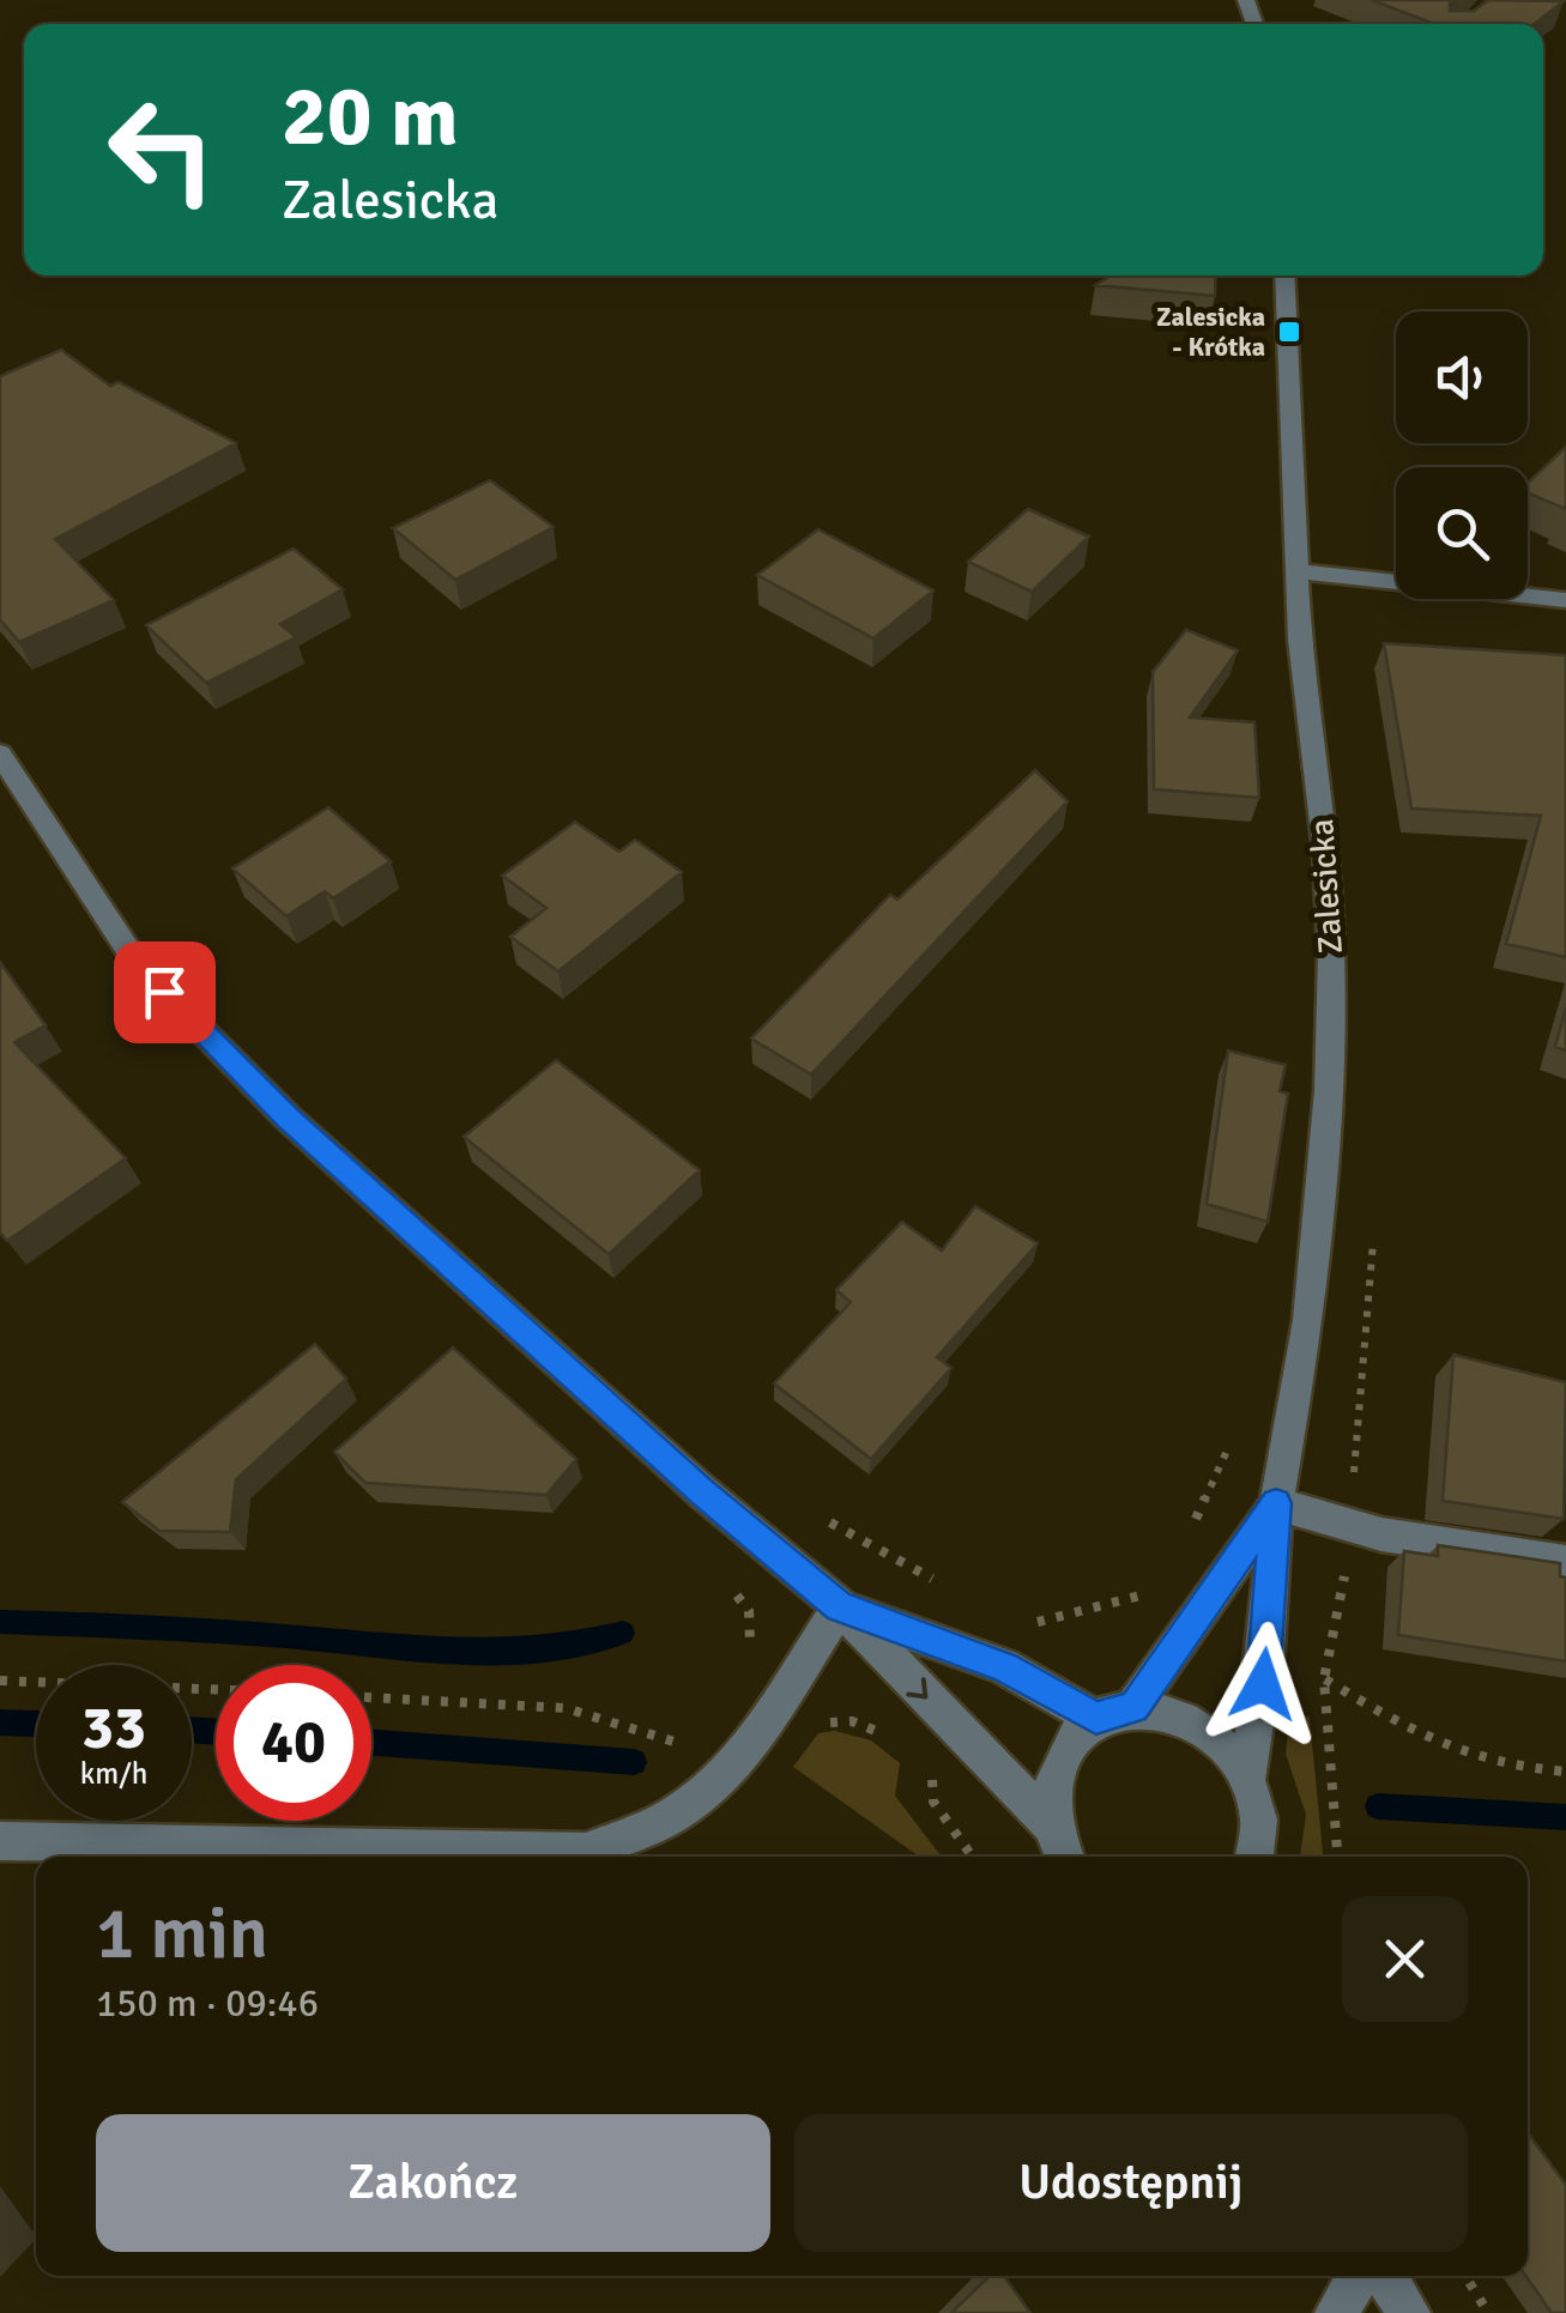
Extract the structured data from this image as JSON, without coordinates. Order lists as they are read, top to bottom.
{
  "streets": {
    "street": ["Zalesicka"]
  },
  "places": {
    "transit": ["Zalesicka - Krótka"]
  },
  "page": {
    "turn": ["20 m", "Zalesicka"],
    "speed": "33 km/h",
    "limit": "40",
    "heading": ["1 min", "150 m · 09:46"],
    "buttons": ["Zakończ", "Udostępnij"]
  }
}
